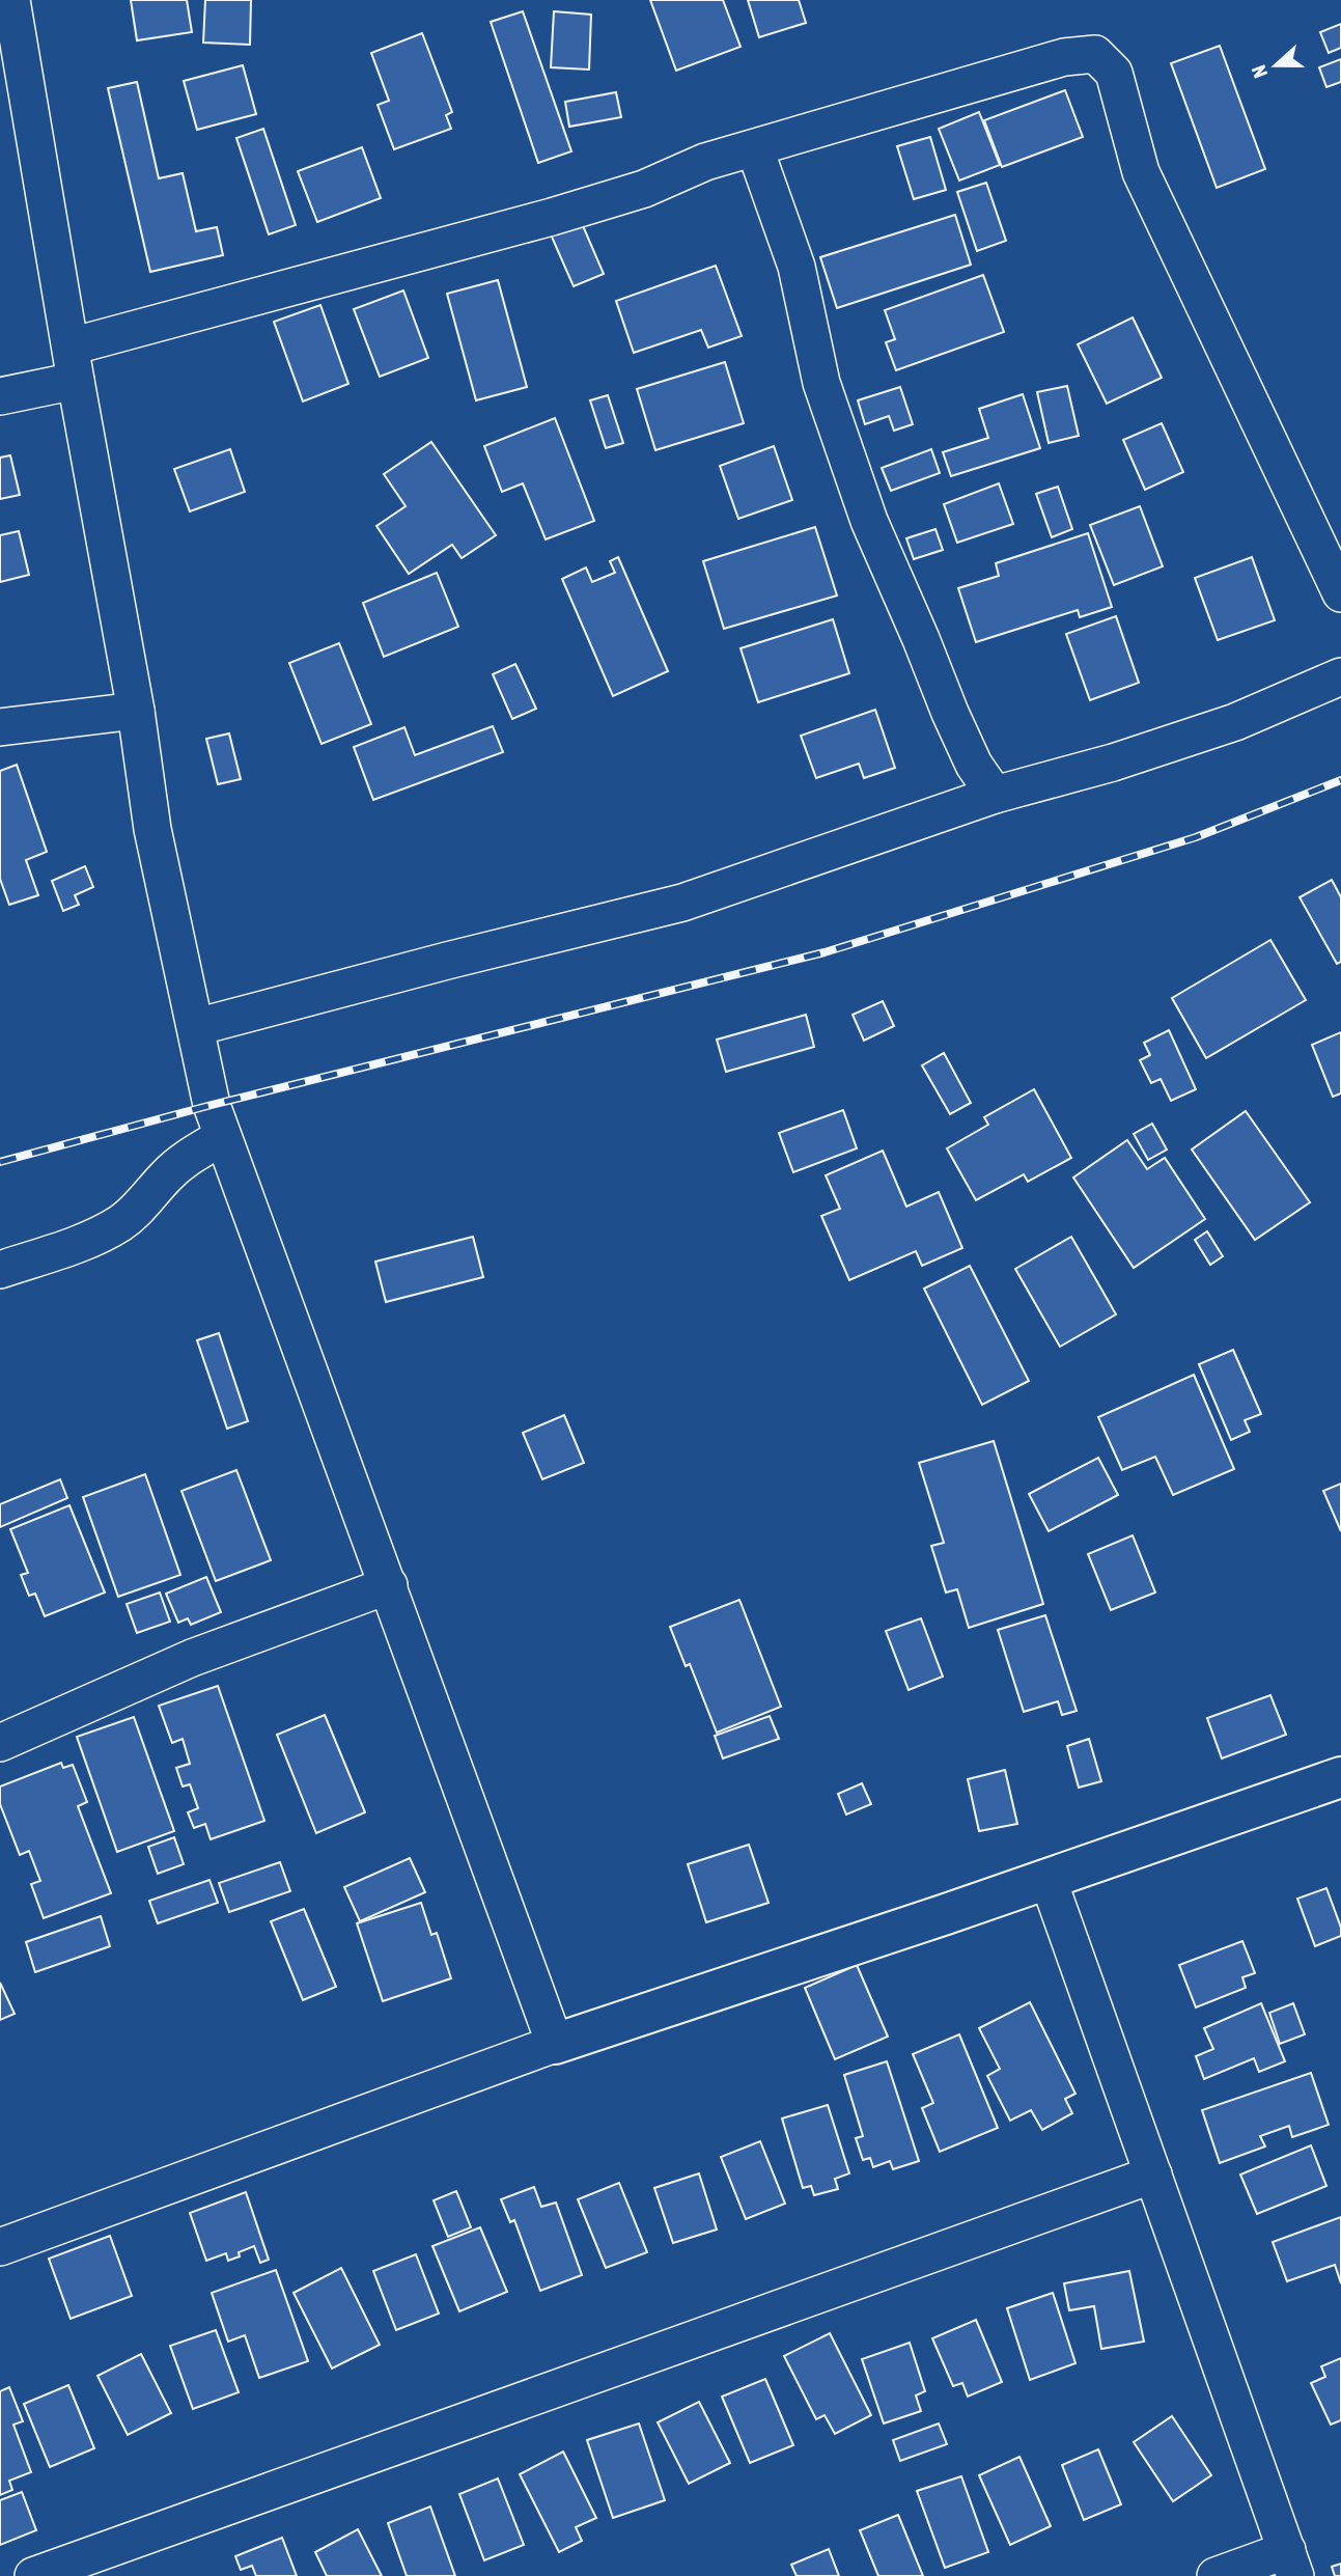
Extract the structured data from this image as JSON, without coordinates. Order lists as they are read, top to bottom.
{
  "north": "left"
}
